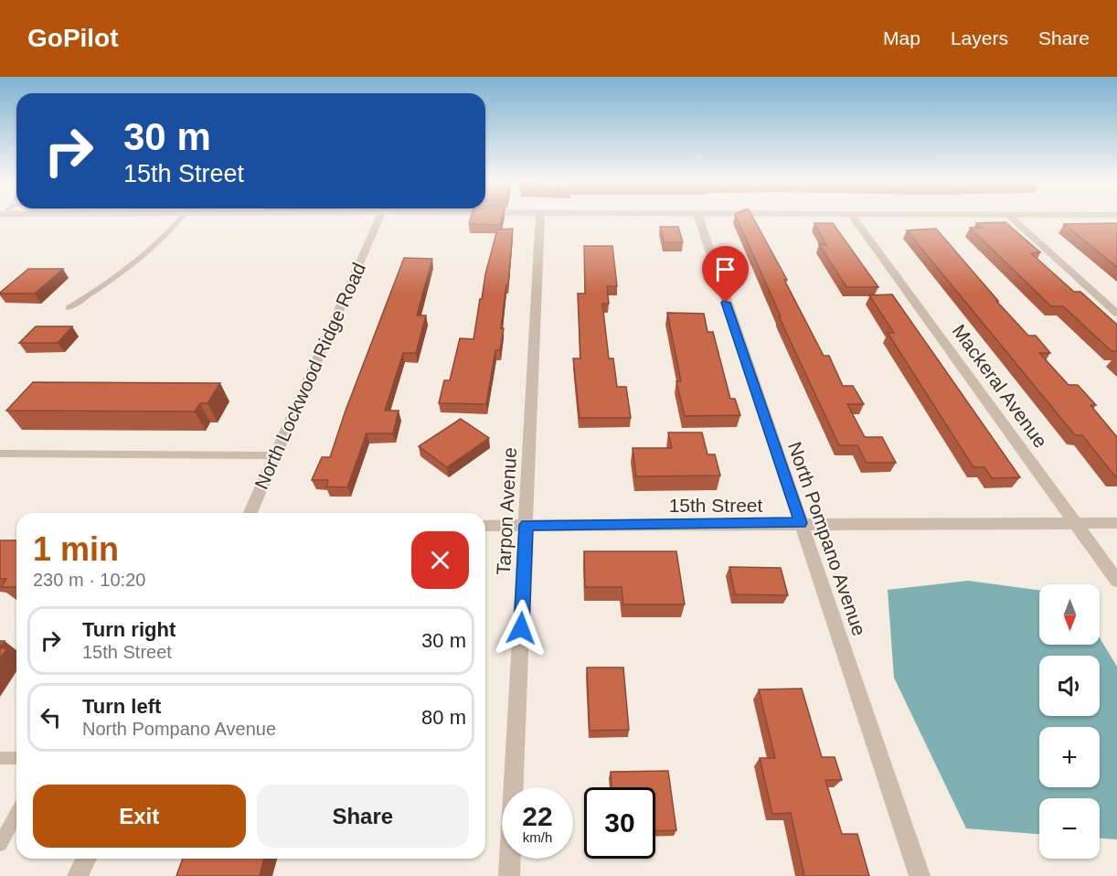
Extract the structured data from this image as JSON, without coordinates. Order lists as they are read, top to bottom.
{
  "streets": {
    "street": [
      "North Lockwood Ridge Road",
      "Mackeral Avenue",
      "15th Street",
      "Tarpon Avenue",
      "North Pompano Avenue"
    ]
  },
  "crossings": [
    ["Mackeral Avenue", "15th Street"],
    ["15th Street", "Tarpon Avenue"],
    ["15th Street", "North Pompano Avenue"]
  ],
  "north": "bottom",
  "page": {
    "header": "GoPilot",
    "nav": ["Map", "Layers", "Share"],
    "turn": ["30 m", "15th Street"],
    "heading": ["1 min", "230 m · 10:20"],
    "map_buttons": ["+", "−"],
    "list": [
      {
        "name": "Turn right",
        "note": "15th Street",
        "value": "30 m"
      },
      {
        "name": "Turn left",
        "note": "North Pompano Avenue",
        "value": "80 m"
      }
    ],
    "buttons": ["Exit", "Share"],
    "speed": "22 km/h",
    "limit": "30"
  }
}
